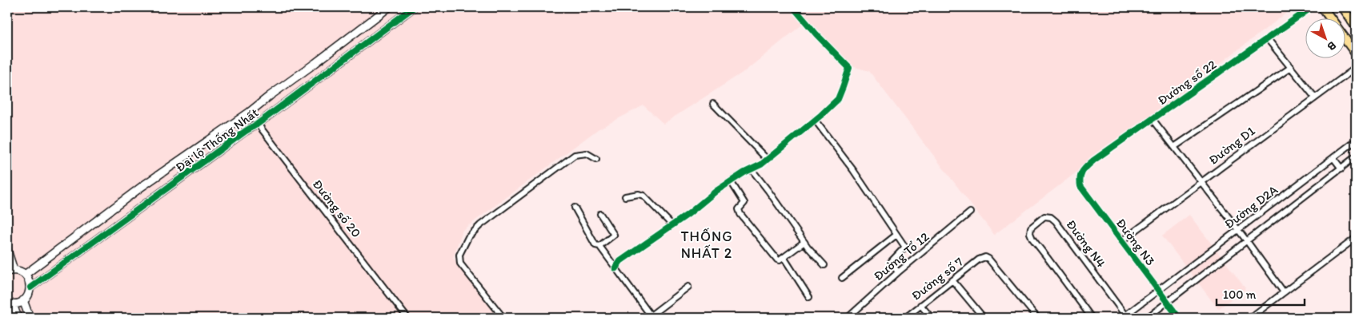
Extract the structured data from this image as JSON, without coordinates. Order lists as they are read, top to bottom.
{
  "streets": {
    "street": [
      "Đường số 22",
      "Đại lộ Thống Nhất",
      "Đường D1",
      "Đường D2A",
      "Đường số 20",
      "Đường N3",
      "Đường N4",
      "Đường Tổ 12",
      "Đường số 7"
    ]
  },
  "crossings": [
    ["Đường số 22", "Đường N3"],
    ["Đại lộ Thống Nhất", "Đường số 20"],
    ["Đường D1", "Đường N3"],
    ["Đường D2A", "Đường N3"],
    ["Đường D2A", "Đường N4"]
  ],
  "districts": ["THỐNG NHẤT 2"],
  "scale_bar": "100 m",
  "north": "bottom right"
}
